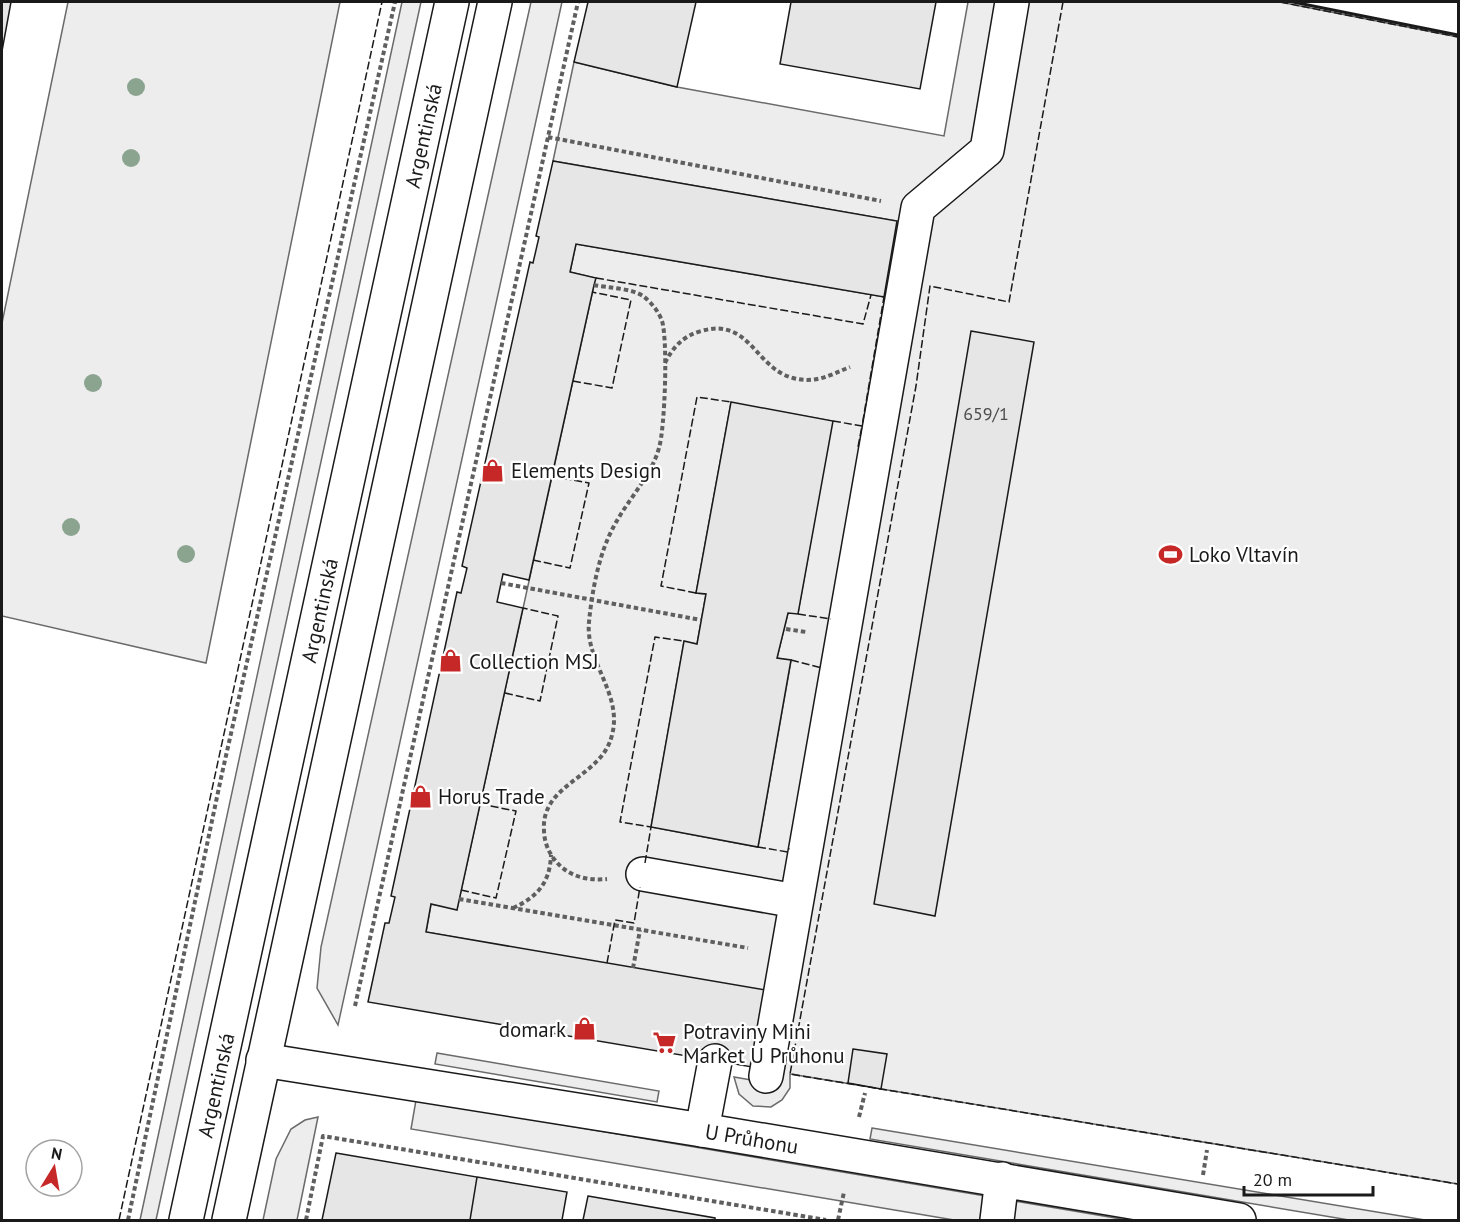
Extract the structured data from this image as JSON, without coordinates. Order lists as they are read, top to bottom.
{
  "streets": {
    "main road": ["Argentinská", "U Průhonu"]
  },
  "crossings": [
    ["Argentinská", "U Průhonu"]
  ],
  "places": {
    "shop": [
      "Elements Design",
      "Collection MSJ",
      "Horus Trade",
      "domark"
    ],
    "sports": ["Loko Vltavín"],
    "supermarket": ["Potraviny Mini Market U Průhonu"]
  },
  "house_numbers": ["659/1"],
  "scale_bar": "20 m",
  "north": "top"
}
